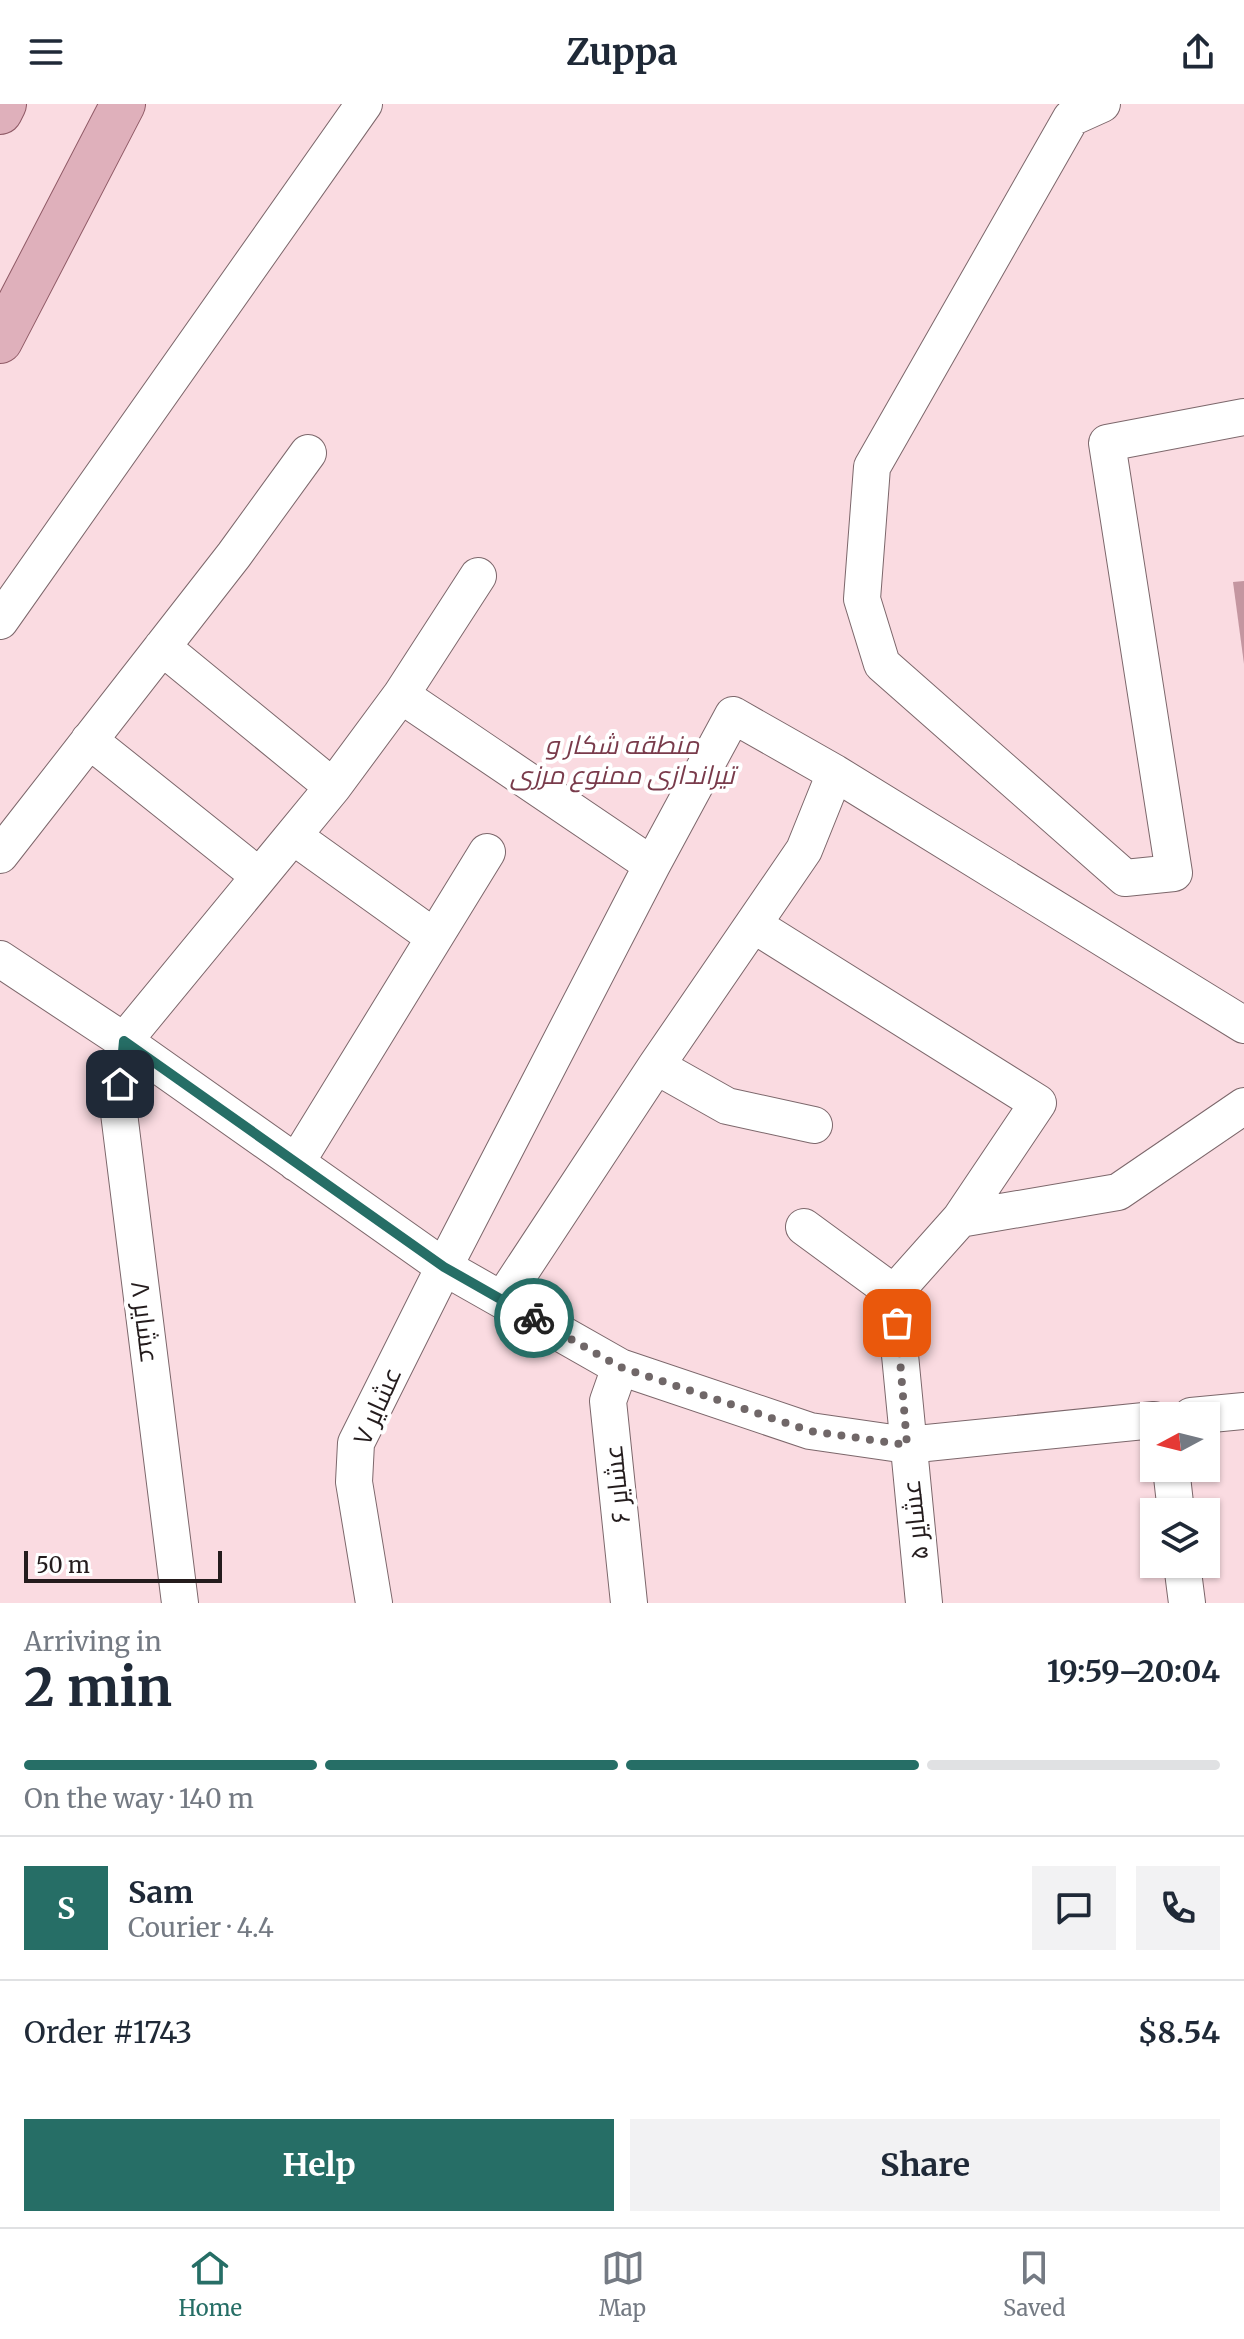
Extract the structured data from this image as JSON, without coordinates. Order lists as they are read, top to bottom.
{
  "streets": {
    "street": [
      "عشایر ۸",
      "عشایر ۷",
      "عشایر ۶",
      "عشایر ۵"
    ]
  },
  "parks": ["منطقه شکار و تیراندازی ممنوع مرزی"],
  "scale_bar": "50 m",
  "north": "left",
  "page": {
    "header": "Zuppa",
    "scale": "50 m",
    "heading": ["2 min", "Arriving in", "19:59–20:04"],
    "panel": [
      "Sam",
      "Courier · 4.4",
      "Order #1743",
      "$8.54"
    ],
    "bar": "On the way · 140 m",
    "round": "S",
    "buttons": ["Help", "Share"],
    "tabs": ["Home", "Map", "Saved"]
  }
}
